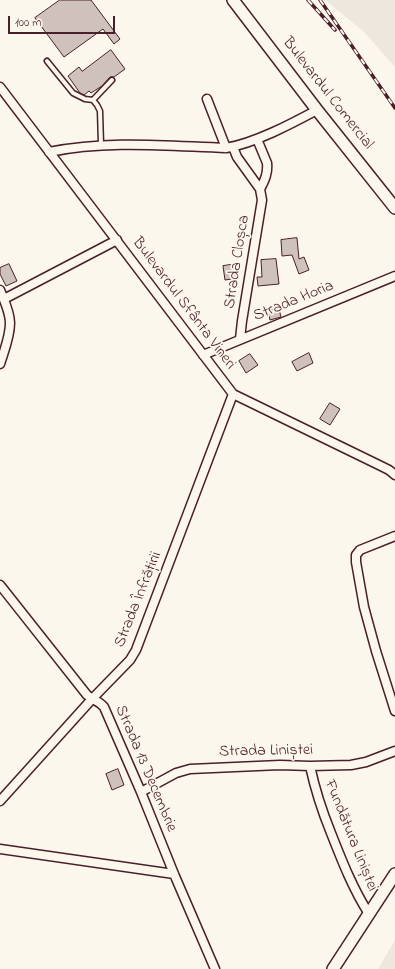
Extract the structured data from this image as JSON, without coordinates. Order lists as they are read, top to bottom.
{
  "streets": {
    "main road": ["Bulevardul Comercial"],
    "street": [
      "Strada Cloșca",
      "Strada Horia",
      "Bulevardul Sfânta Vineri",
      "Strada Înfrățirii",
      "Strada Liniștei",
      "Strada 13 Decembrie",
      "Fundătura Liniștei"
    ]
  },
  "crossings": [
    ["Strada Cloșca", "Strada Horia"],
    ["Strada Horia", "Bulevardul Sfânta Vineri"],
    ["Bulevardul Sfânta Vineri", "Strada Înfrățirii"],
    ["Strada Înfrățirii", "Strada 13 Decembrie"],
    ["Strada Liniștei", "Strada 13 Decembrie"],
    ["Strada Liniștei", "Fundătura Liniștei"]
  ],
  "scale_bar": "100 m"
}
